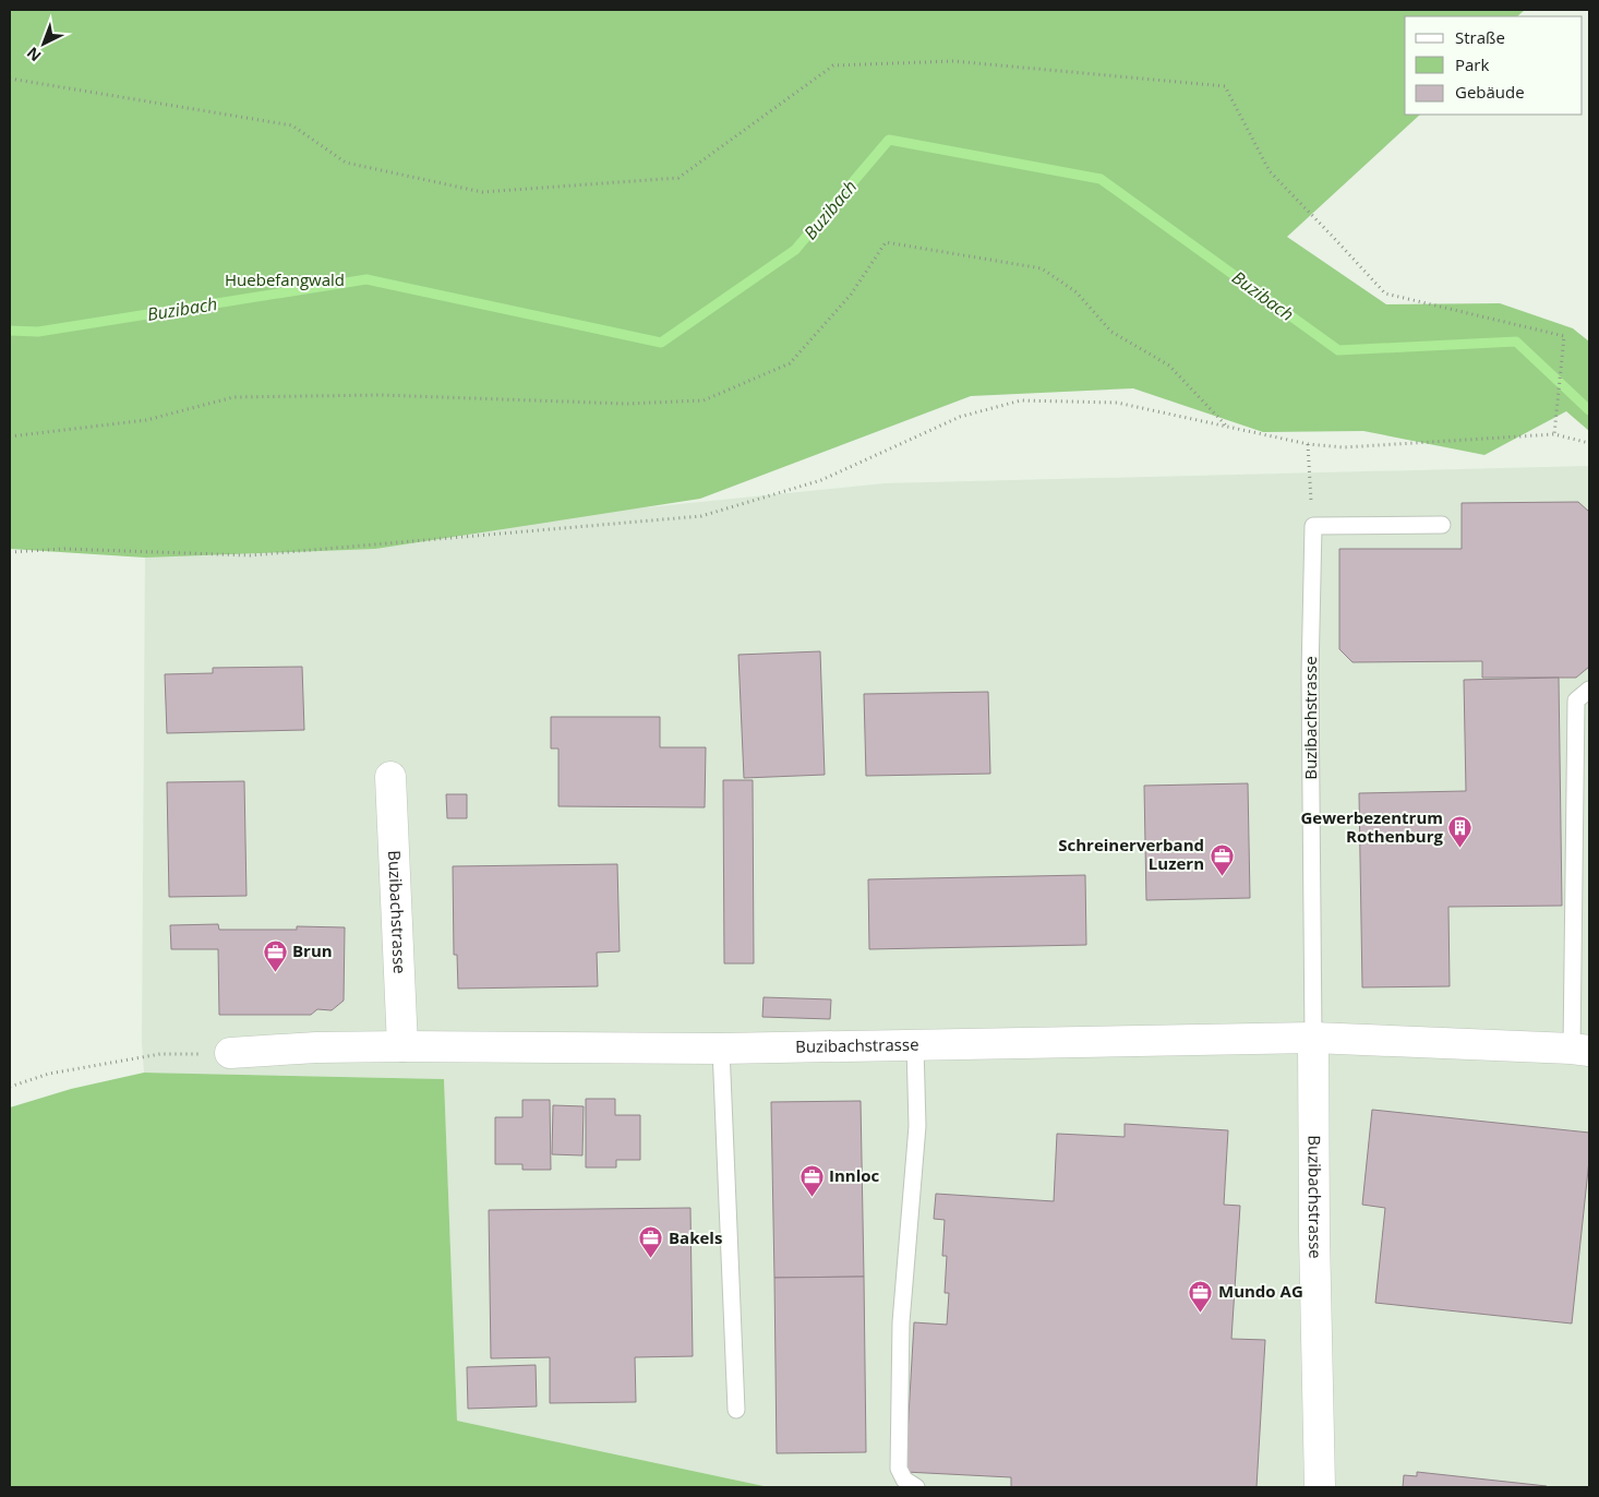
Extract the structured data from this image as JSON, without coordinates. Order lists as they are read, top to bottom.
{
  "streets": {
    "street": ["Buzibachstrasse"]
  },
  "water": ["Buzibach"],
  "parks": ["Huebefangwald"],
  "places": {
    "building": ["Gewerbezentrum Rothenburg"],
    "office": [
      "Schreinerverband Luzern",
      "Brun",
      "Innloc",
      "Bakels",
      "Mundo AG"
    ]
  },
  "legend": ["Straße", "Park", "Gebäude"],
  "north": "bottom left"
}
